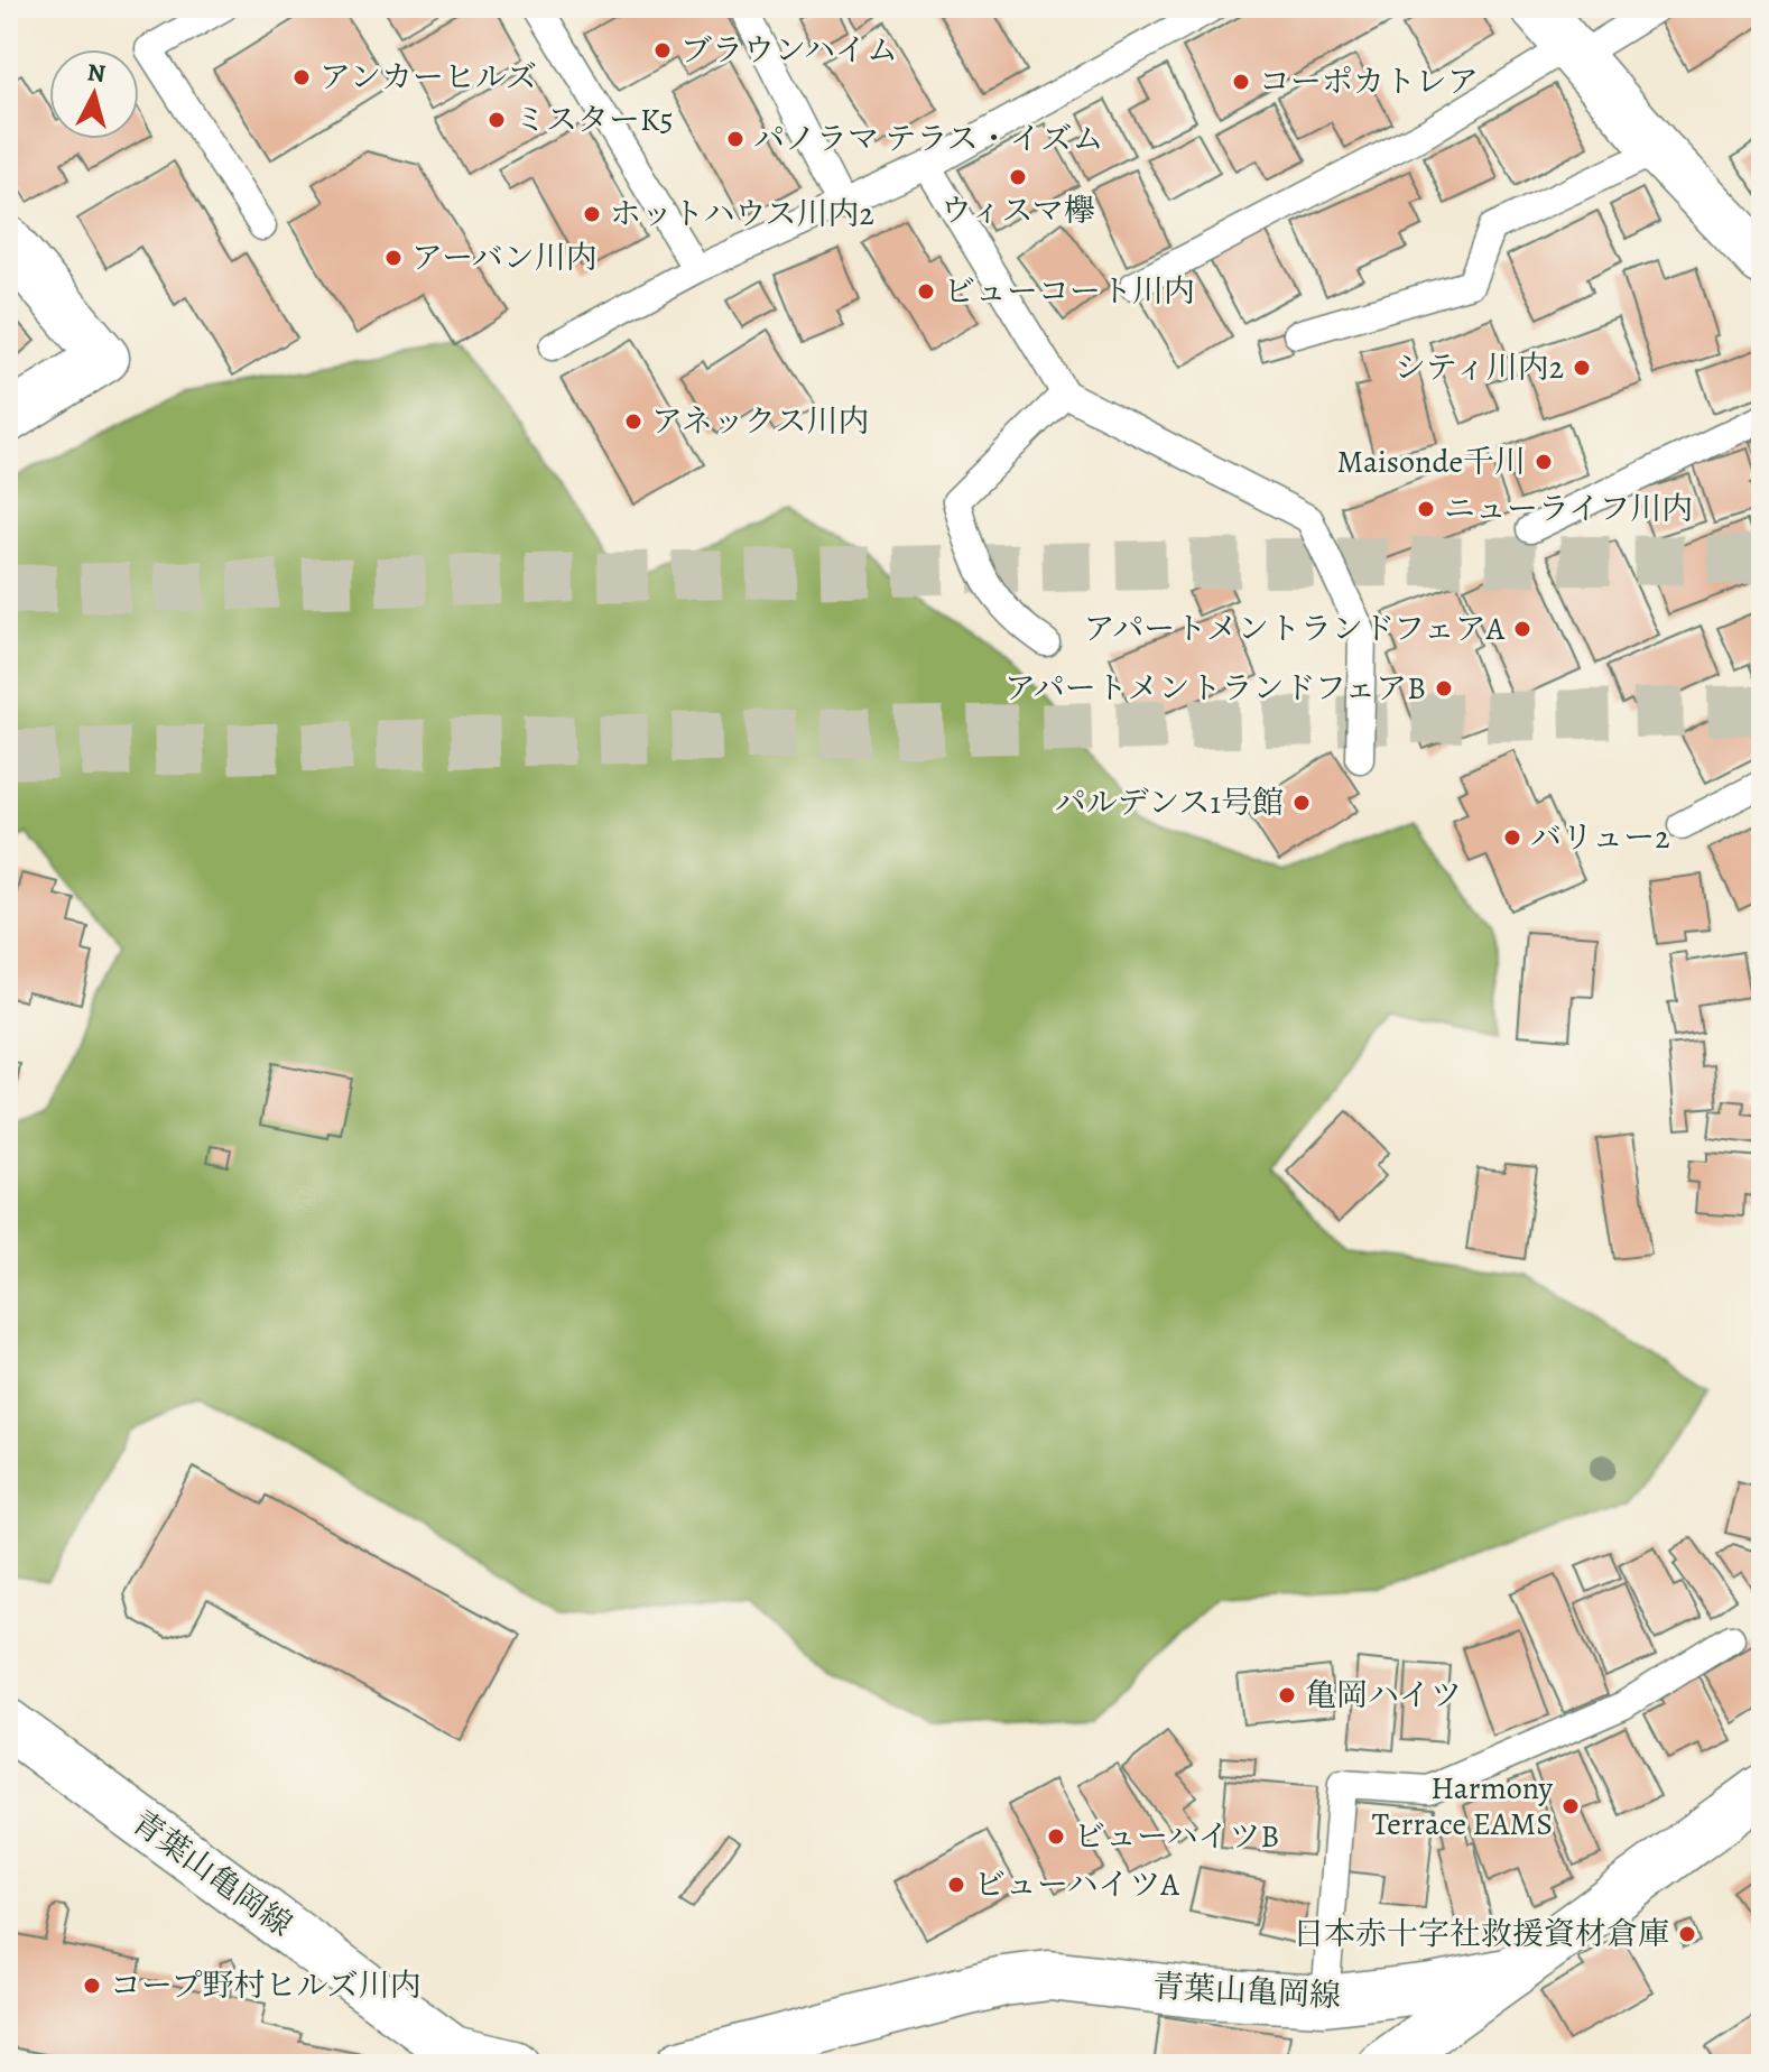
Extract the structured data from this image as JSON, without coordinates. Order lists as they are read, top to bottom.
{
  "streets": {
    "street": ["青葉山亀岡線"]
  },
  "places": [
    "ブラウンハイム",
    "アンカーヒルズ",
    "コーポカトレア",
    "ミスターK5",
    "パノラマ テラス・イズム",
    "ウィスマ欅",
    "ホットハウス川内2",
    "アーバン川内",
    "ビューコート川内",
    "シティ川内2",
    "アネックス川内",
    "Maisonde千川",
    "ニューライフ川内",
    "アパートメントランドフェアA",
    "アパートメントランドフェアB",
    "パルデンス1号館",
    "バリュー2",
    "亀岡ハイツ",
    "Harmony Terrace EAMS",
    "ビューハイツB",
    "ビューハイツA",
    "日本赤十字社救援資材倉庫",
    "コープ野村ヒルズ川内"
  ],
  "north": "top"
}
